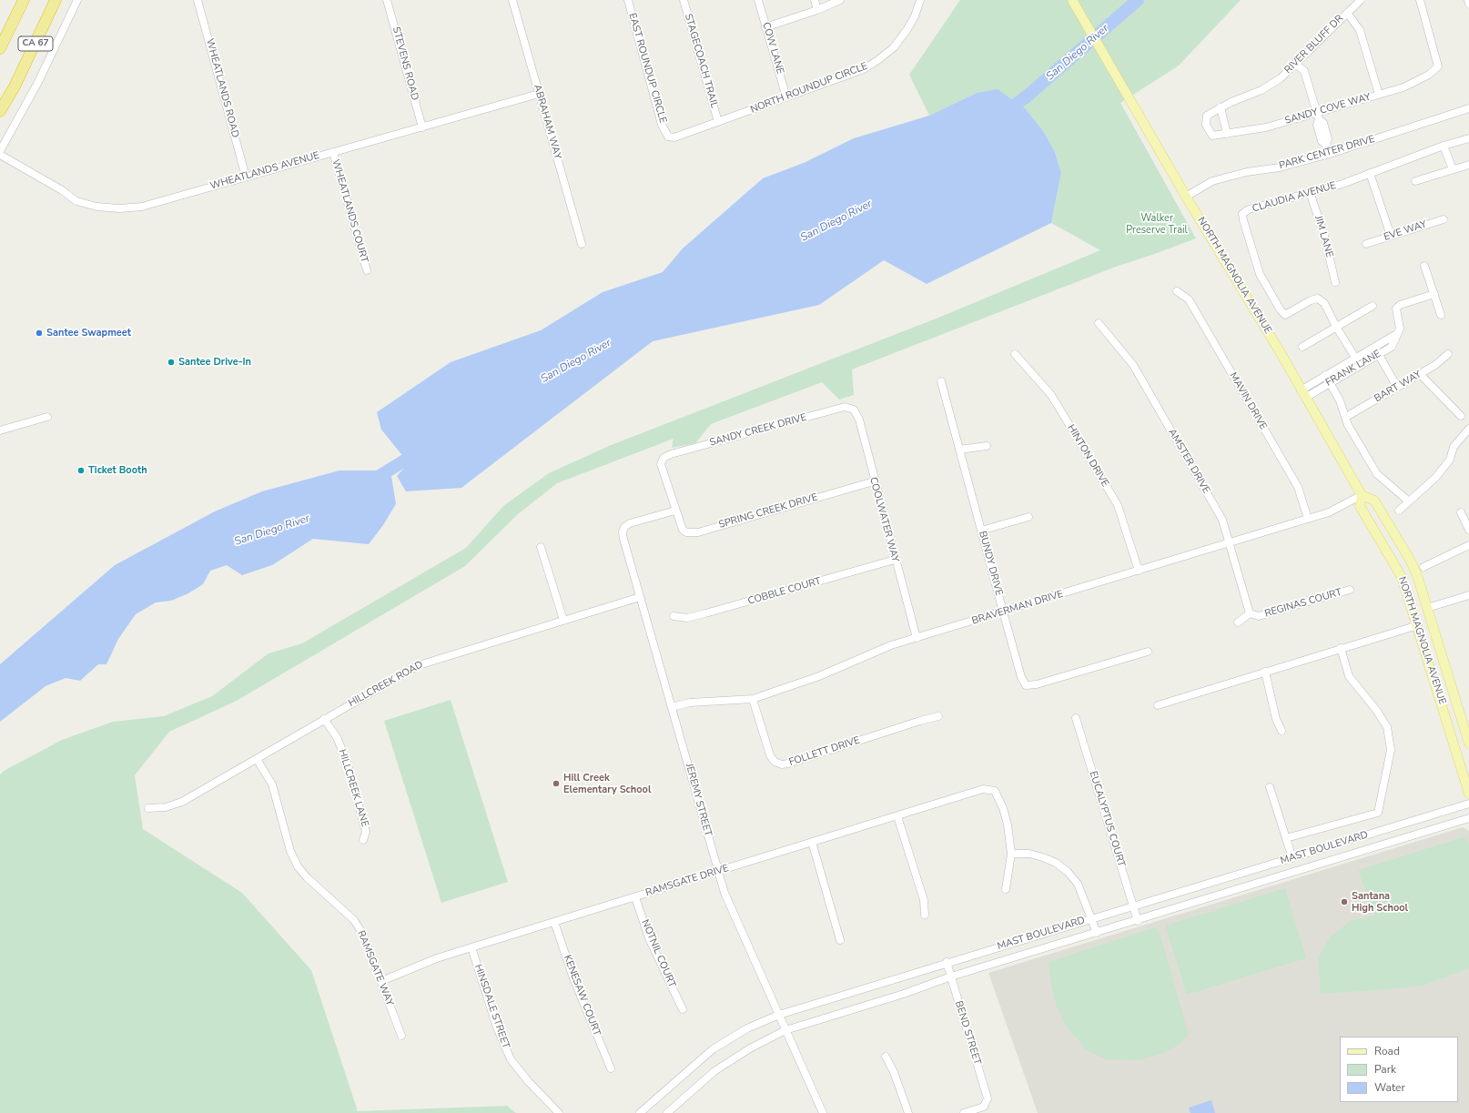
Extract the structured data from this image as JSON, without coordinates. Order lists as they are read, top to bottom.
{
  "streets": {
    "highway": ["CA 67"],
    "main road": ["NORTH MAGNOLIA AVENUE"],
    "street": [
      "RIVER BLUFF DR",
      "COW LANE",
      "STAGECOACH TRAIL",
      "STEVENS ROAD",
      "EAST ROUNDUP CIRCLE",
      "WHEATLANDS ROAD",
      "NORTH ROUNDUP CIRCLE",
      "SANDY COVE WAY",
      "ABRAHAM WAY",
      "PARK CENTER DRIVE",
      "WHEATLANDS AVENUE",
      "CLAUDIA AVENUE",
      "WHEATLANDS COURT",
      "EVE WAY",
      "JIM LANE",
      "FRANK LANE",
      "BART WAY",
      "MAVIN DRIVE",
      "SANDY CREEK DRIVE",
      "HINTON DRIVE",
      "AMSTER DRIVE",
      "SPRING CREEK DRIVE",
      "COOLWATER WAY",
      "BUNDY DRIVE",
      "COBBLE COURT",
      "REGINAS COURT",
      "BRAVERMAN DRIVE",
      "HILLCREEK ROAD",
      "FOLLETT DRIVE",
      "HILLCREEK LANE",
      "JEREMY STREET",
      "EUCALYPTUS COURT",
      "MAST BOULEVARD",
      "RAMSGATE DRIVE",
      "NOTNIL COURT",
      "RAMSGATE WAY",
      "KENESAW COURT",
      "HINSDALE STREET",
      "BEND STREET"
    ]
  },
  "crossings": [
    ["RIVER BLUFF DR", "SANDY COVE WAY"],
    ["COW LANE", "NORTH ROUNDUP CIRCLE"],
    ["STAGECOACH TRAIL", "NORTH ROUNDUP CIRCLE"],
    ["STEVENS ROAD", "WHEATLANDS AVENUE"],
    ["EAST ROUNDUP CIRCLE", "NORTH ROUNDUP CIRCLE"],
    ["WHEATLANDS ROAD", "WHEATLANDS AVENUE"],
    ["ABRAHAM WAY", "WHEATLANDS AVENUE"],
    ["PARK CENTER DRIVE", "NORTH MAGNOLIA AVENUE"],
    ["WHEATLANDS AVENUE", "WHEATLANDS COURT"],
    ["CLAUDIA AVENUE", "JIM LANE"],
    ["CLAUDIA AVENUE", "FRANK LANE"],
    ["NORTH MAGNOLIA AVENUE", "FRANK LANE"],
    ["NORTH MAGNOLIA AVENUE", "BRAVERMAN DRIVE"],
    ["MAVIN DRIVE", "BRAVERMAN DRIVE"],
    ["SANDY CREEK DRIVE", "SPRING CREEK DRIVE"],
    ["SANDY CREEK DRIVE", "COOLWATER WAY"],
    ["SANDY CREEK DRIVE", "JEREMY STREET"],
    ["HINTON DRIVE", "BRAVERMAN DRIVE"],
    ["AMSTER DRIVE", "REGINAS COURT"],
    ["AMSTER DRIVE", "BRAVERMAN DRIVE"],
    ["SPRING CREEK DRIVE", "COOLWATER WAY"],
    ["SPRING CREEK DRIVE", "JEREMY STREET"],
    ["COOLWATER WAY", "COBBLE COURT"],
    ["COOLWATER WAY", "BRAVERMAN DRIVE"],
    ["BUNDY DRIVE", "BRAVERMAN DRIVE"],
    ["BRAVERMAN DRIVE", "FOLLETT DRIVE"],
    ["BRAVERMAN DRIVE", "JEREMY STREET"],
    ["HILLCREEK ROAD", "HILLCREEK LANE"],
    ["HILLCREEK ROAD", "JEREMY STREET"],
    ["HILLCREEK ROAD", "RAMSGATE WAY"],
    ["JEREMY STREET", "MAST BOULEVARD"],
    ["JEREMY STREET", "RAMSGATE DRIVE"],
    ["EUCALYPTUS COURT", "MAST BOULEVARD"],
    ["MAST BOULEVARD", "BEND STREET"],
    ["RAMSGATE DRIVE", "NOTNIL COURT"],
    ["RAMSGATE DRIVE", "RAMSGATE WAY"],
    ["RAMSGATE DRIVE", "KENESAW COURT"],
    ["RAMSGATE DRIVE", "HINSDALE STREET"]
  ],
  "water": ["San Diego River"],
  "parks": ["Walker Preserve Trail"],
  "places": [
    "Santee Swapmeet",
    "Santee Drive-In",
    "Ticket Booth",
    "Hill Creek Elementary School",
    "Santana High School"
  ],
  "legend": ["Road", "Park", "Water"]
}
